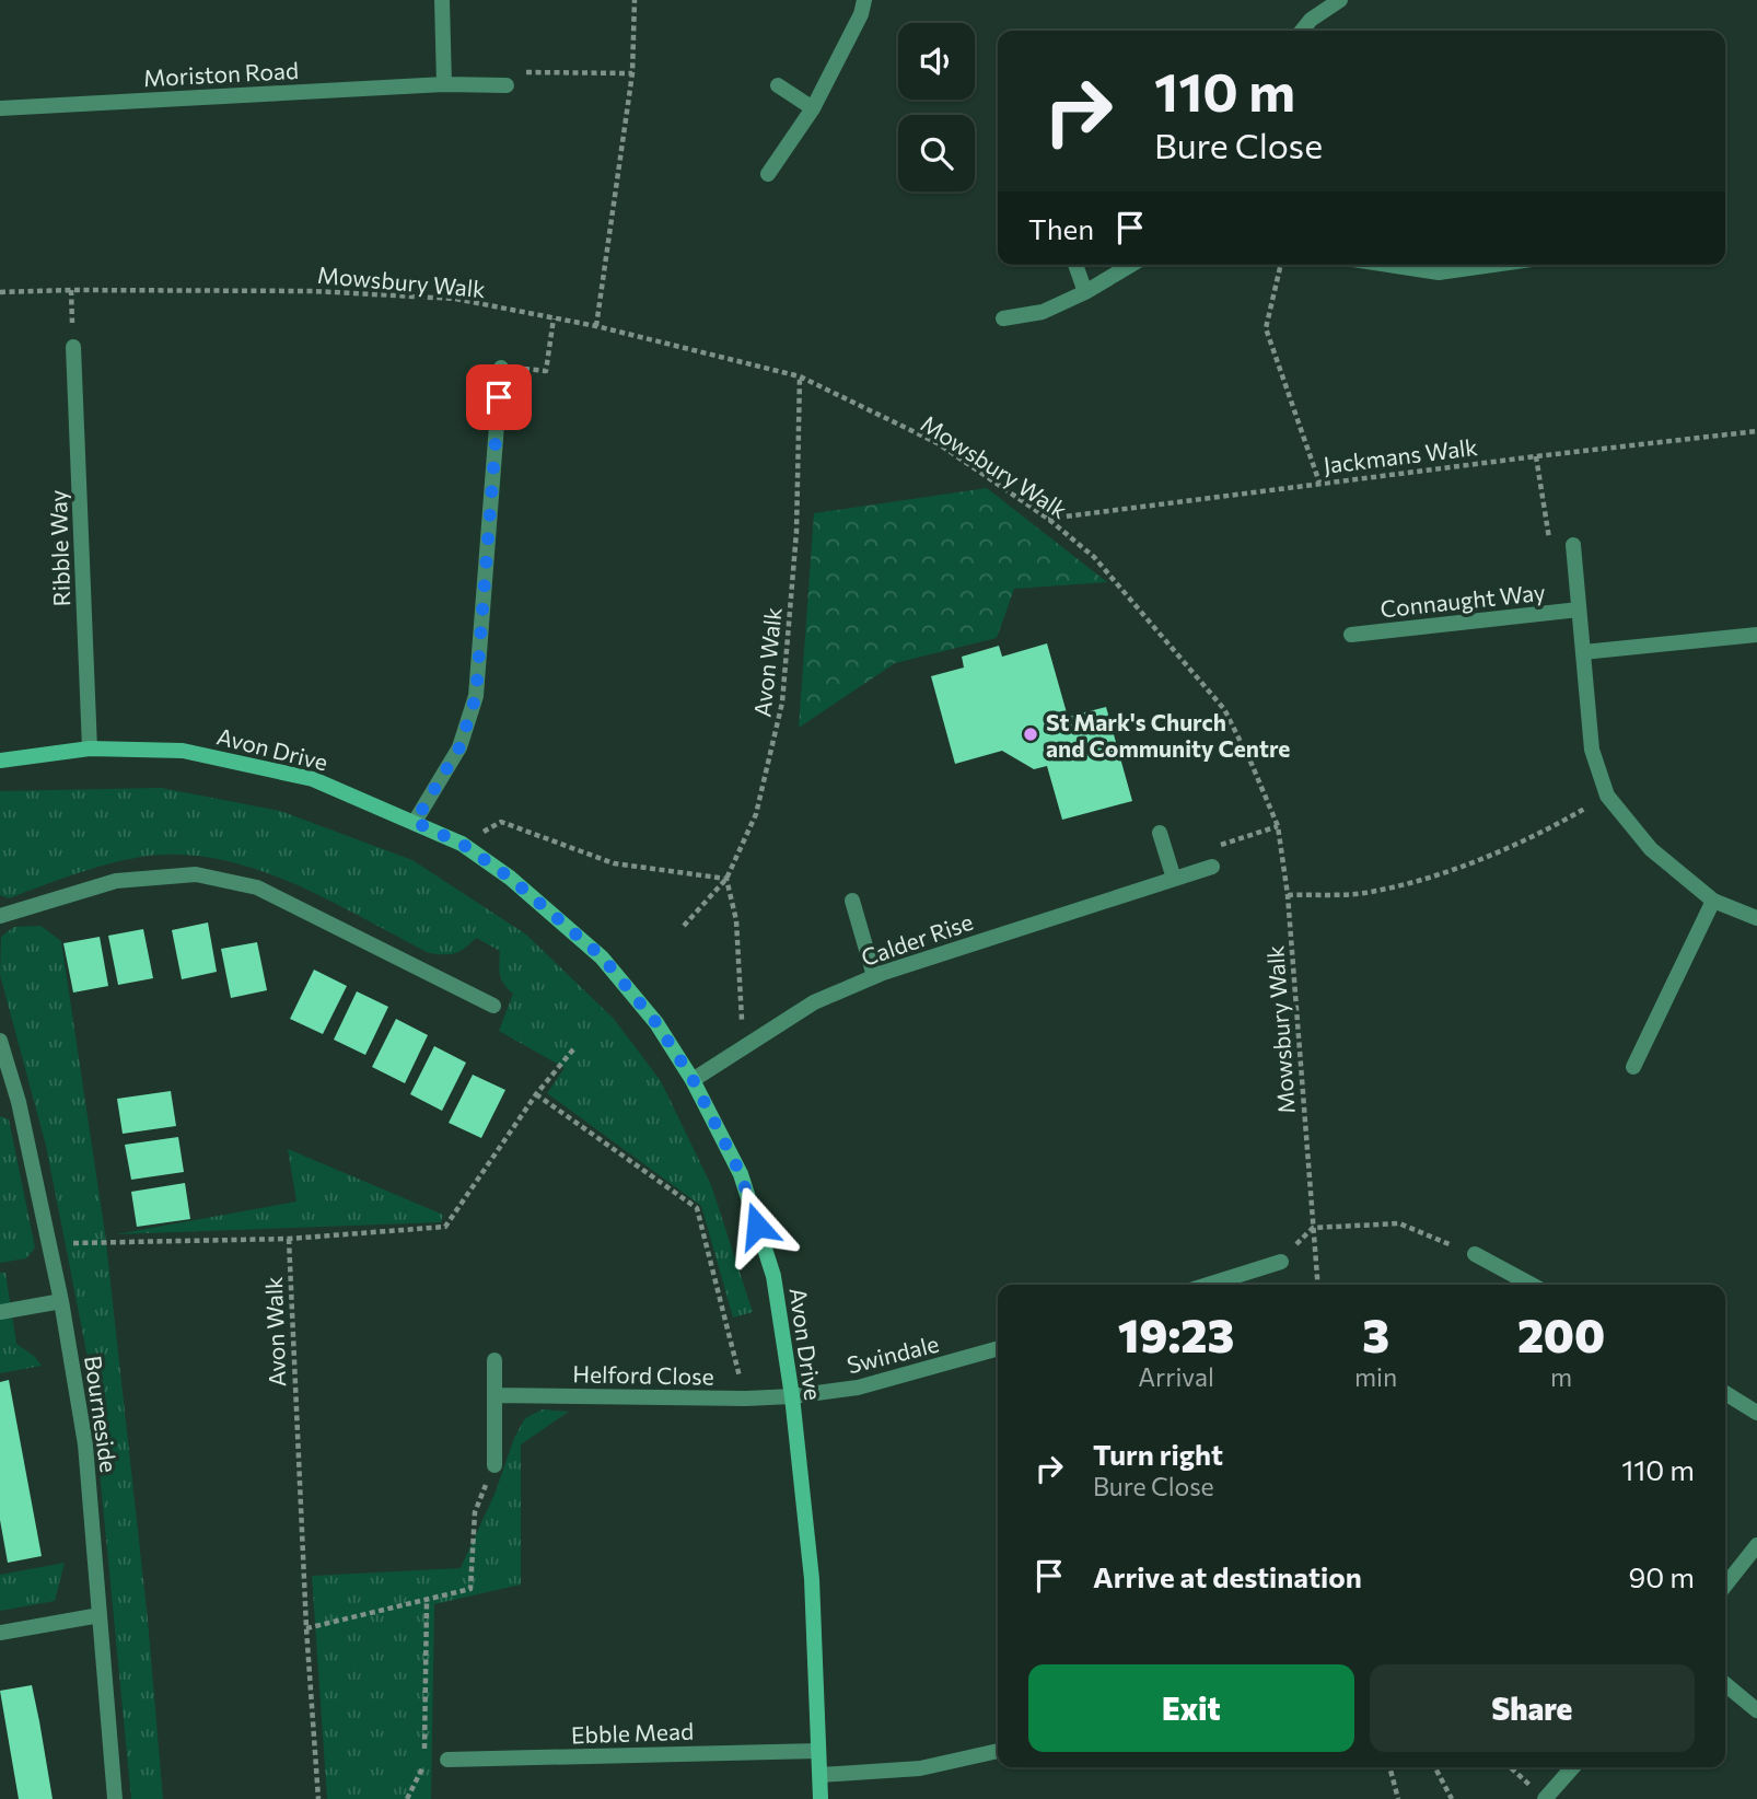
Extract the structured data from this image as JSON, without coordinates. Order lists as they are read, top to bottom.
{
  "streets": {
    "street": [
      "Moriston Road",
      "Ribble Way",
      "Connaught Way",
      "Avon Drive",
      "Calder Rise",
      "Swindale",
      "Helford Close",
      "Bourneside",
      "Ebble Mead"
    ],
    "path": ["Mowsbury Walk", "Jackmans Walk", "Avon Walk"]
  },
  "crossings": [
    ["Mowsbury Walk", "Jackmans Walk"],
    ["Mowsbury Walk", "Avon Walk"],
    ["Ribble Way", "Avon Drive"],
    ["Avon Drive", "Calder Rise"],
    ["Avon Drive", "Swindale"],
    ["Avon Drive", "Helford Close"],
    ["Avon Drive", "Ebble Mead"],
    ["Swindale", "Helford Close"]
  ],
  "places": ["St Mark's Church and Community Centre"],
  "page": {
    "turn": ["110 m", "Bure Close"],
    "then": "Then",
    "eta": [
      "19:23",
      "Arrival",
      "3",
      "min",
      "200",
      "m"
    ],
    "list": [
      {
        "name": "Turn right",
        "note": "Bure Close",
        "value": "110 m"
      },
      {
        "name": "Arrive at destination",
        "value": "90 m"
      }
    ],
    "buttons": ["Exit", "Share"]
  }
}
